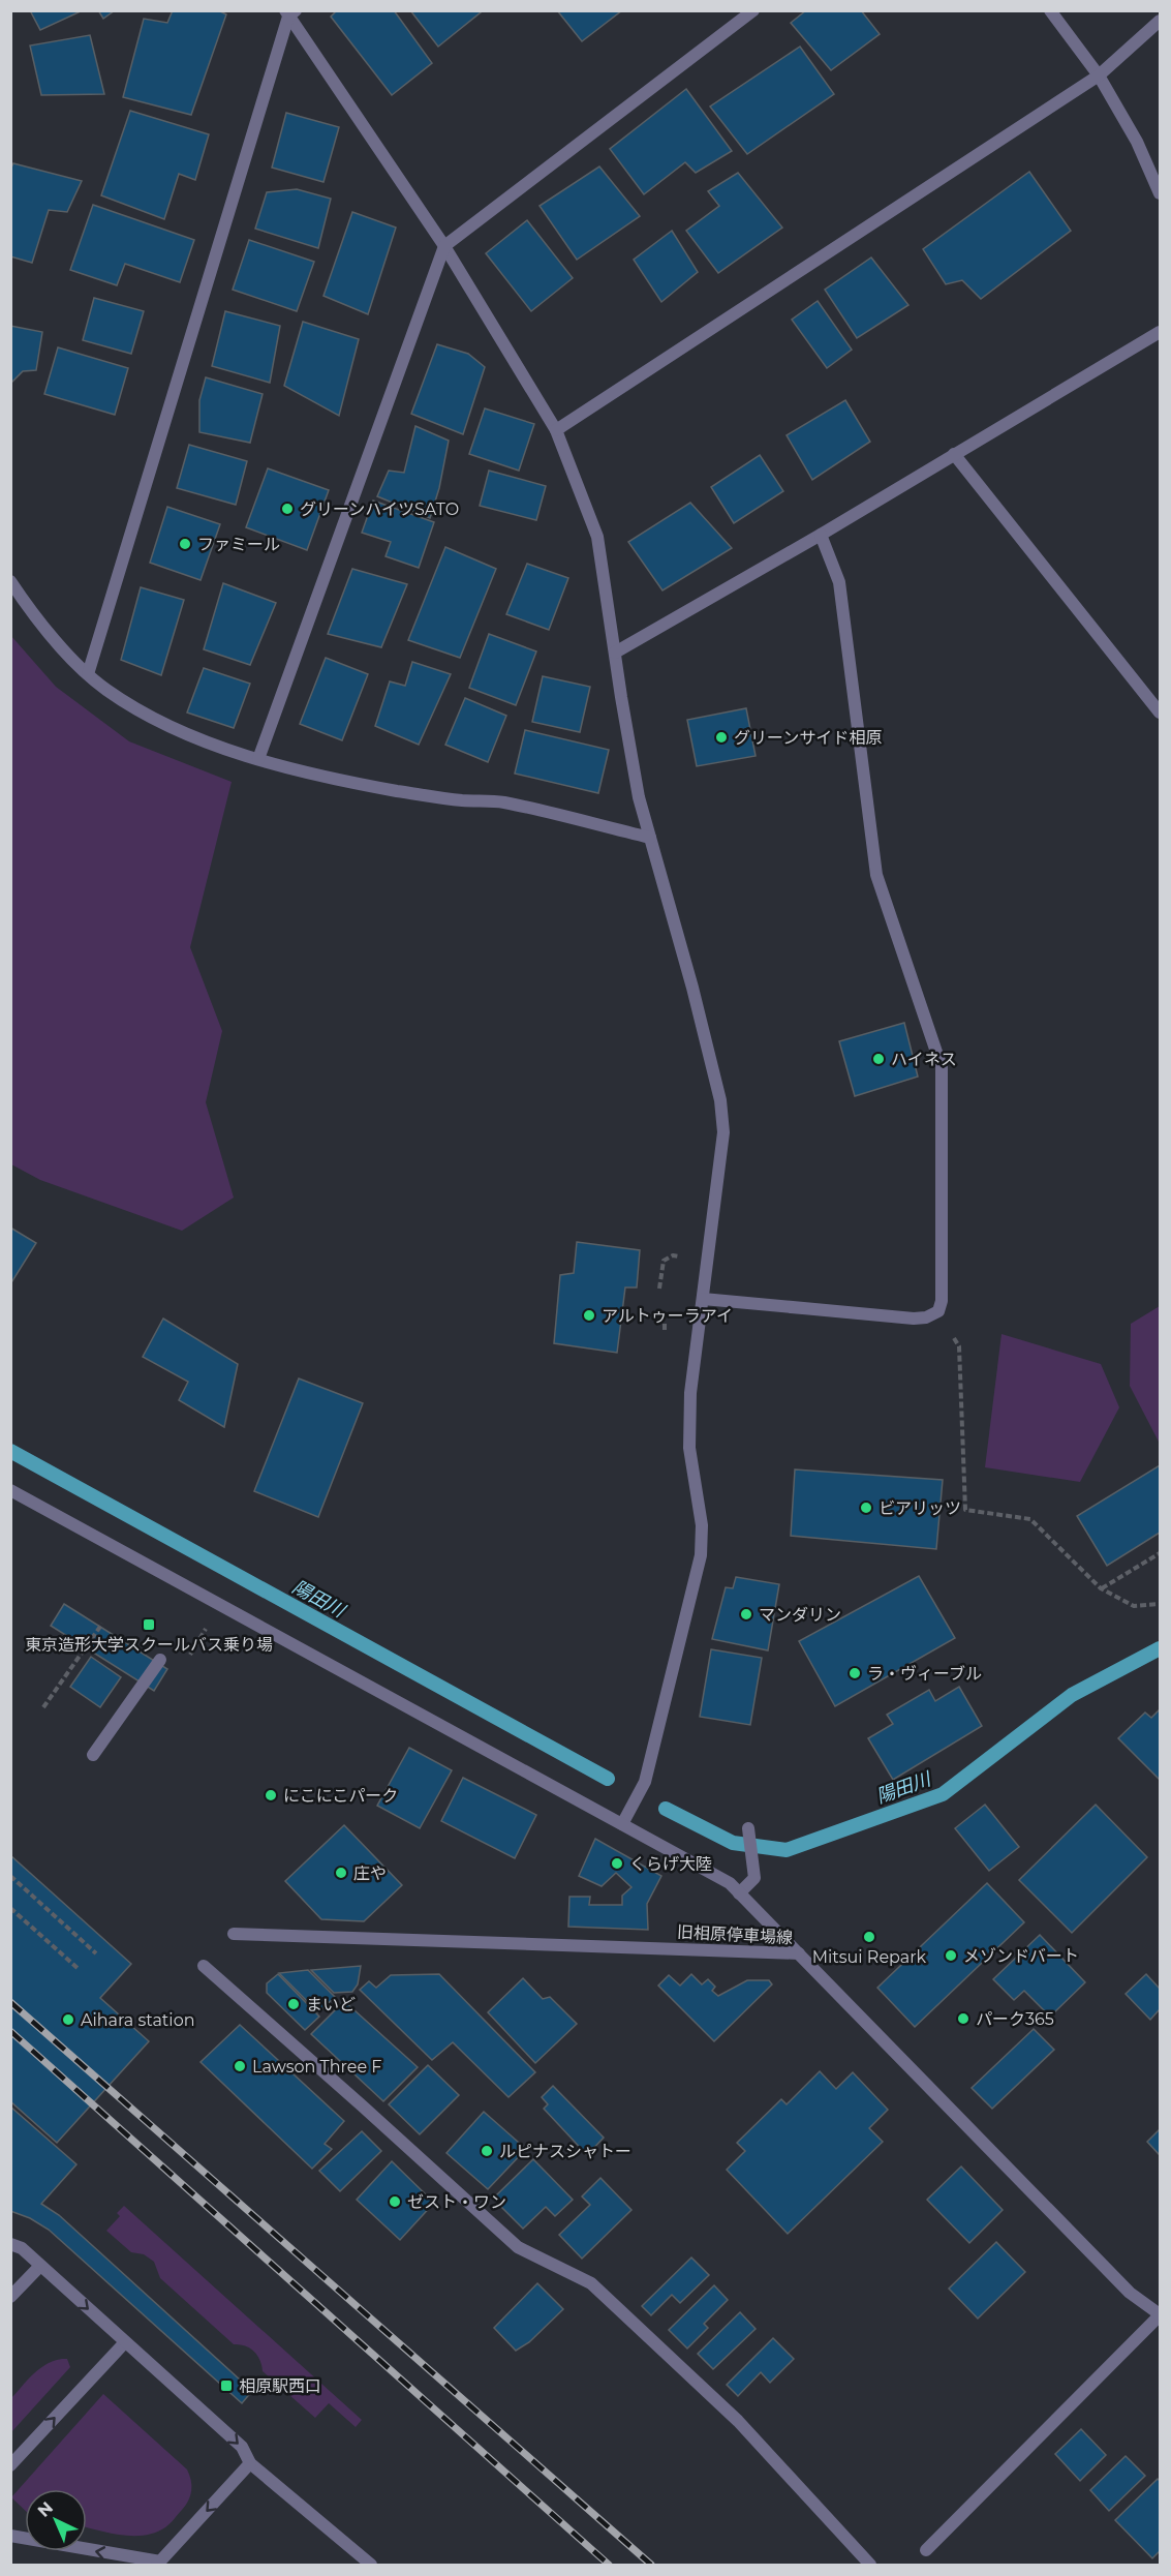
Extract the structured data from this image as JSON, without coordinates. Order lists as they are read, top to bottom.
{
  "streets": {
    "street": ["旧相原停車場線"]
  },
  "water": ["陽田川"],
  "places": {
    "other": [
      "グリーンハイツSATO",
      "ファミール",
      "グリーンサイド相原",
      "ハイネス",
      "アルトゥーラアイ",
      "ビアリッツ",
      "マンダリン",
      "ラ・ヴィーブル",
      "にこにこパーク",
      "くらげ大陸",
      "庄や",
      "Mitsui Repark",
      "メゾンドバート",
      "まいど",
      "パーク365",
      "Aihara station",
      "Lawson Three F",
      "ルピナスシャトー",
      "ゼスト・ワン"
    ],
    "transit": ["東京造形大学スクールバス乗り場", "相原駅西口"]
  },
  "north": "top left"
}
